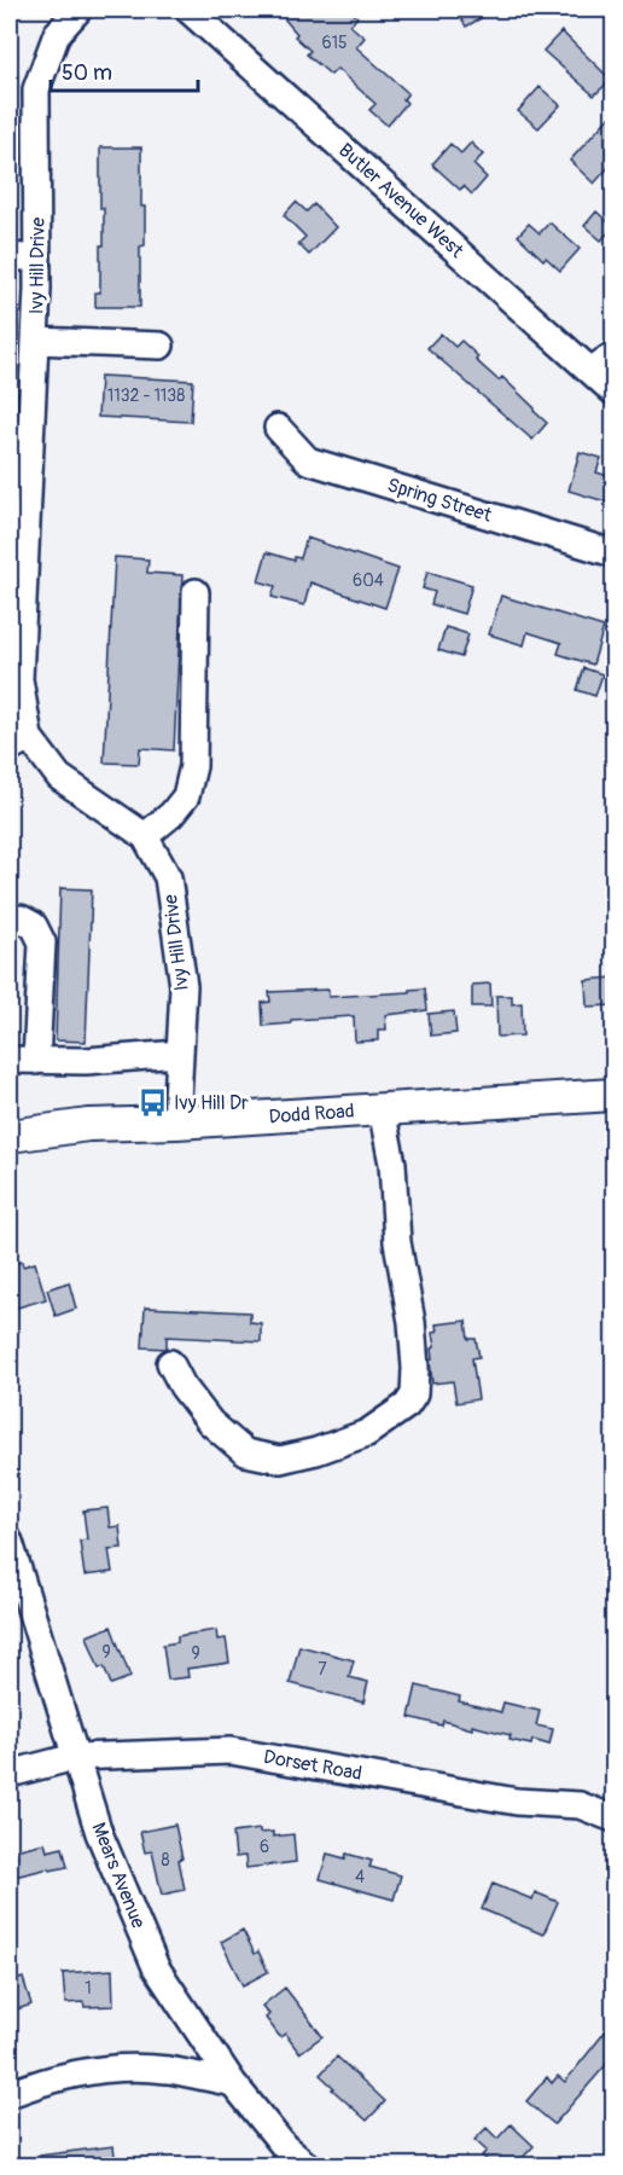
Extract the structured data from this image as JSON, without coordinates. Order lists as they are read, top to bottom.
{
  "streets": {
    "main road": ["Dodd Road"],
    "street": [
      "Butler Avenue West",
      "Ivy Hill Drive",
      "Spring Street",
      "Dorset Road",
      "Mears Avenue"
    ]
  },
  "crossings": [
    ["Ivy Hill Drive", "Dodd Road"],
    ["Dorset Road", "Mears Avenue"]
  ],
  "places": {
    "bus stop": ["Ivy Hill Dr"]
  },
  "house_numbers": [
    "615",
    "1132 - 1138",
    "604",
    "9",
    "9",
    "7",
    "6",
    "8",
    "4",
    "1"
  ],
  "scale_bar": "50 m"
}
